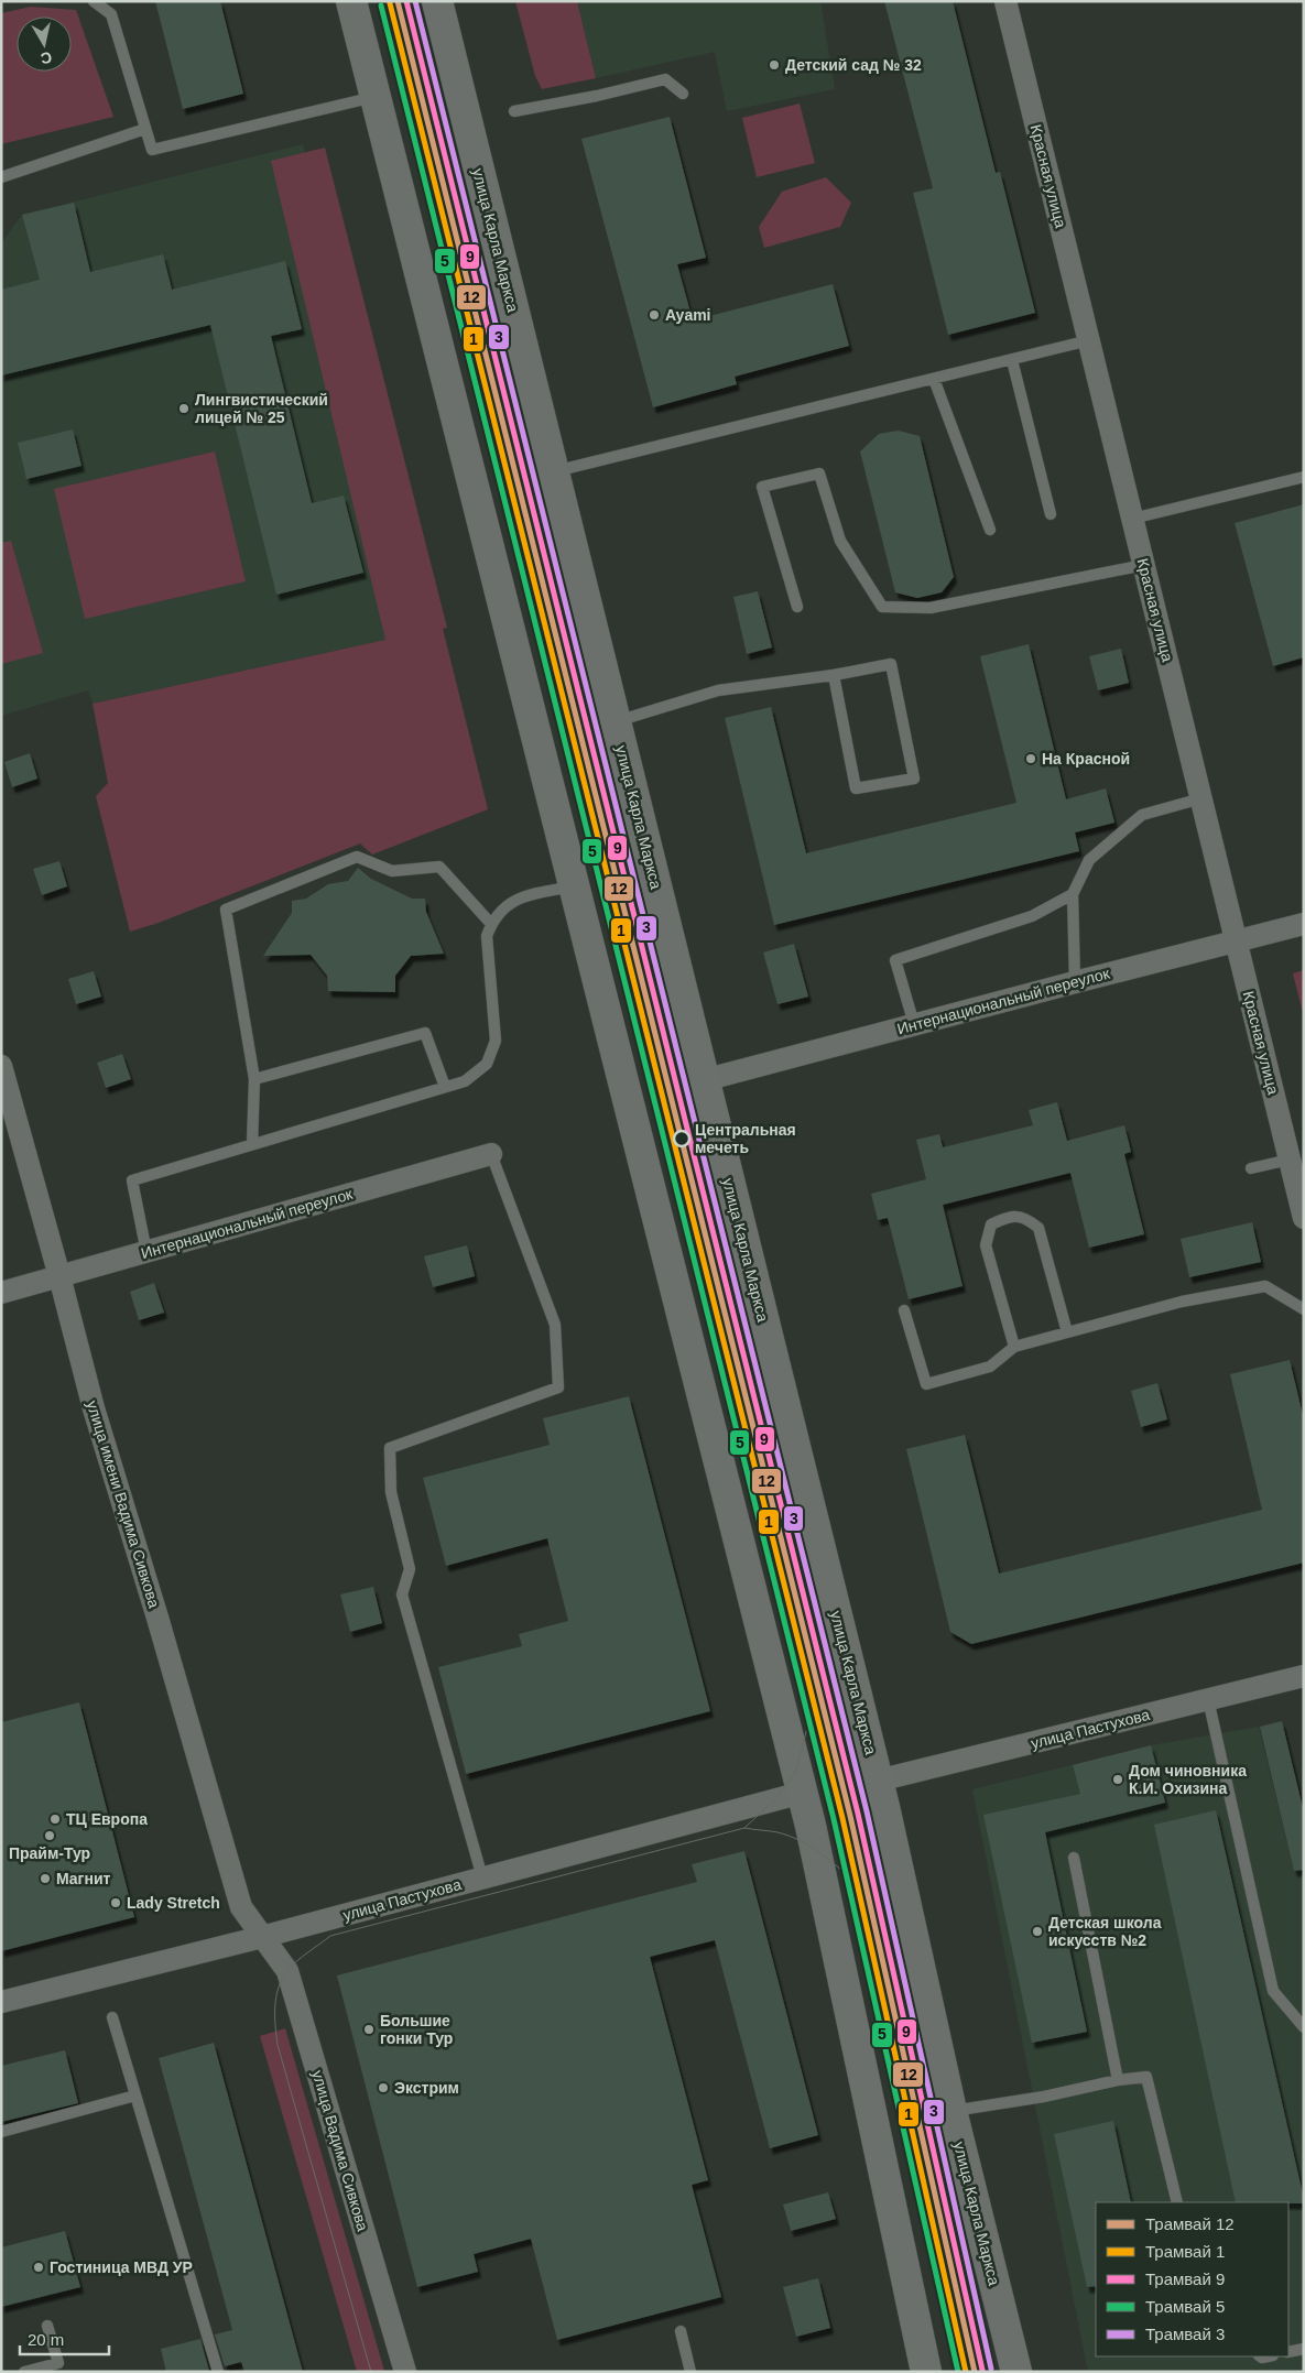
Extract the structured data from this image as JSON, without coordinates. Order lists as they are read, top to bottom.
{
  "streets": {
    "main road": ["улица Карла Маркса"],
    "street": [
      "Красная улица",
      "Интернациональный переулок",
      "улица имени Вадима Сивкова",
      "улица Пастухова",
      "улица Вадима Сивкова"
    ]
  },
  "crossings": [
    ["Красная улица", "Интернациональный переулок"],
    ["улица Карла Маркса", "Интернациональный переулок"],
    ["улица Карла Маркса", "улица Пастухова"],
    ["Интернациональный переулок", "улица имени Вадима Сивкова"],
    ["улица имени Вадима Сивкова", "улица Пастухова"],
    ["улица имени Вадима Сивкова", "улица Вадима Сивкова"],
    ["улица Пастухова", "улица Вадима Сивкова"]
  ],
  "places": [
    "Детский сад № 32",
    "Ayami",
    "Лингвистический лицей № 25",
    "На Красной",
    "Центральная мечеть",
    "Дом чиновника К.И. Охизина",
    "ТЦ Европа",
    "Прайм-Тур",
    "Магнит",
    "Lady Stretch",
    "Детская школа искусств №2",
    "Большие гонки Тур",
    "Экстрим",
    "Гостиница МВД УР"
  ],
  "lines": [
    "tram line 12",
    "tram line 9",
    "tram line 3",
    "tram line 1",
    "tram line 5"
  ],
  "legend": [
    "Трамвай 12",
    "Трамвай 1",
    "Трамвай 9",
    "Трамвай 5",
    "Трамвай 3"
  ],
  "scale_bar": "20 m",
  "north": "bottom"
}
